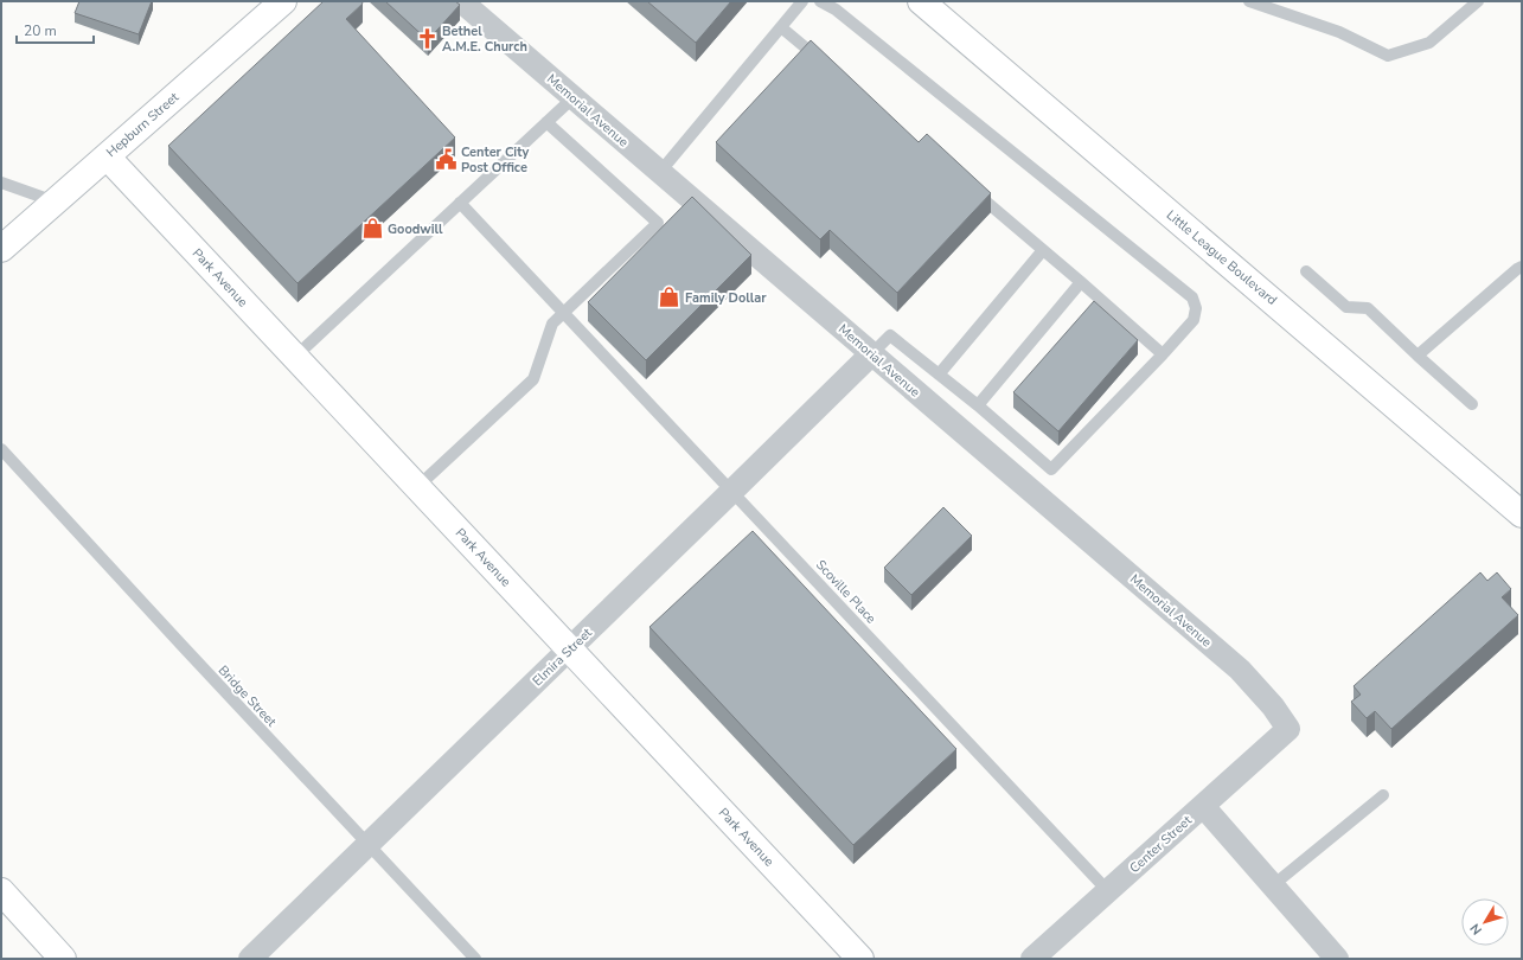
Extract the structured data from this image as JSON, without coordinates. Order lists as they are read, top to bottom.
{
  "streets": {
    "street": [
      "Memorial Avenue",
      "Hepburn Street",
      "Little League Boulevard",
      "Park Avenue",
      "Elmira Street",
      "Center Street"
    ],
    "lane": ["Scoville Place", "Bridge Street"]
  },
  "crossings": [
    ["Memorial Avenue", "Elmira Street"],
    ["Memorial Avenue", "Center Street"],
    ["Hepburn Street", "Park Avenue"],
    ["Park Avenue", "Elmira Street"],
    ["Scoville Place", "Elmira Street"],
    ["Scoville Place", "Center Street"],
    ["Elmira Street", "Bridge Street"]
  ],
  "places": {
    "church": ["Bethel A.M.E. Church"],
    "public building": ["Center City Post Office"],
    "shop": ["Goodwill", "Family Dollar"]
  },
  "scale_bar": "20 m",
  "north": "bottom left"
}
